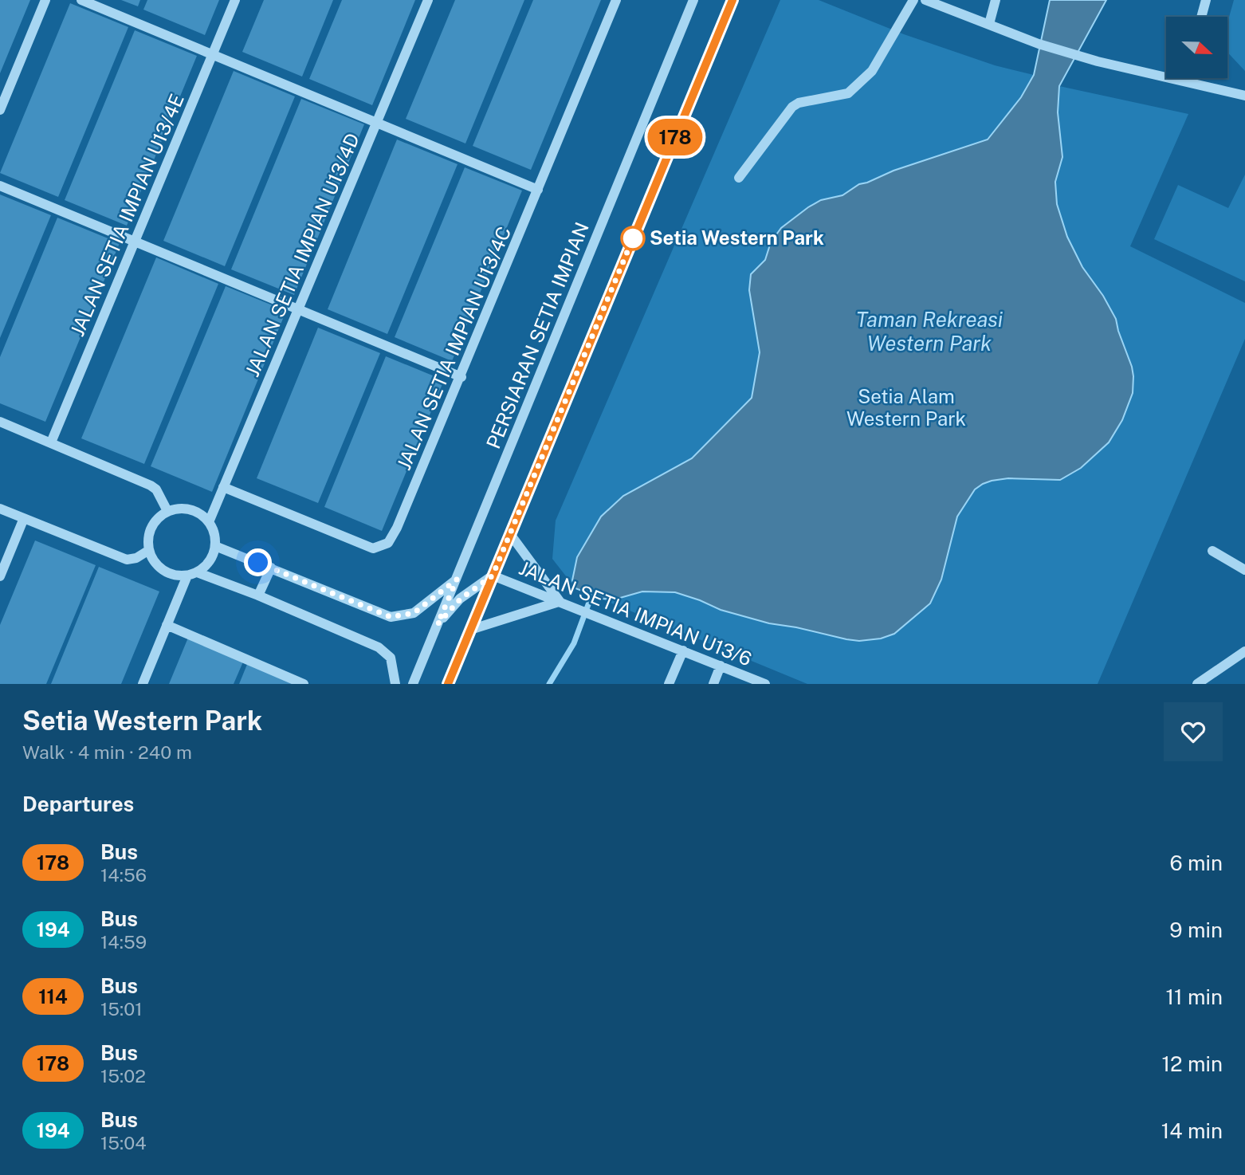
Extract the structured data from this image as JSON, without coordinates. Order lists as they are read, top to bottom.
{
  "streets": {
    "street": [
      "JALAN SETIA IMPIAN U13/4E",
      "JALAN SETIA IMPIAN U13/4D",
      "PERSIARAN SETIA IMPIAN",
      "JALAN SETIA IMPIAN U13/4C",
      "JALAN SETIA IMPIAN U13/6"
    ]
  },
  "crossings": [
    ["JALAN SETIA IMPIAN U13/4D", "JALAN SETIA IMPIAN U13/4C"]
  ],
  "water": ["Taman Rekreasi Western Park"],
  "parks": ["Setia Alam Western Park"],
  "places": ["Setia Western Park"],
  "lines": ["bus line 178"],
  "north": "right",
  "page": {
    "on_map": "178",
    "heading": [
      ["Setia Western Park", "Walk · 4 min · 240 m"],
      "Departures"
    ],
    "list": [
      {
        "mark": "178",
        "name": "Bus",
        "note": "14:56",
        "value": "6 min"
      },
      {
        "mark": "194",
        "name": "Bus",
        "note": "14:59",
        "value": "9 min"
      },
      {
        "mark": "114",
        "name": "Bus",
        "note": "15:01",
        "value": "11 min"
      },
      {
        "mark": "178",
        "name": "Bus",
        "note": "15:02",
        "value": "12 min"
      },
      {
        "mark": "194",
        "name": "Bus",
        "note": "15:04",
        "value": "14 min"
      }
    ]
  }
}
